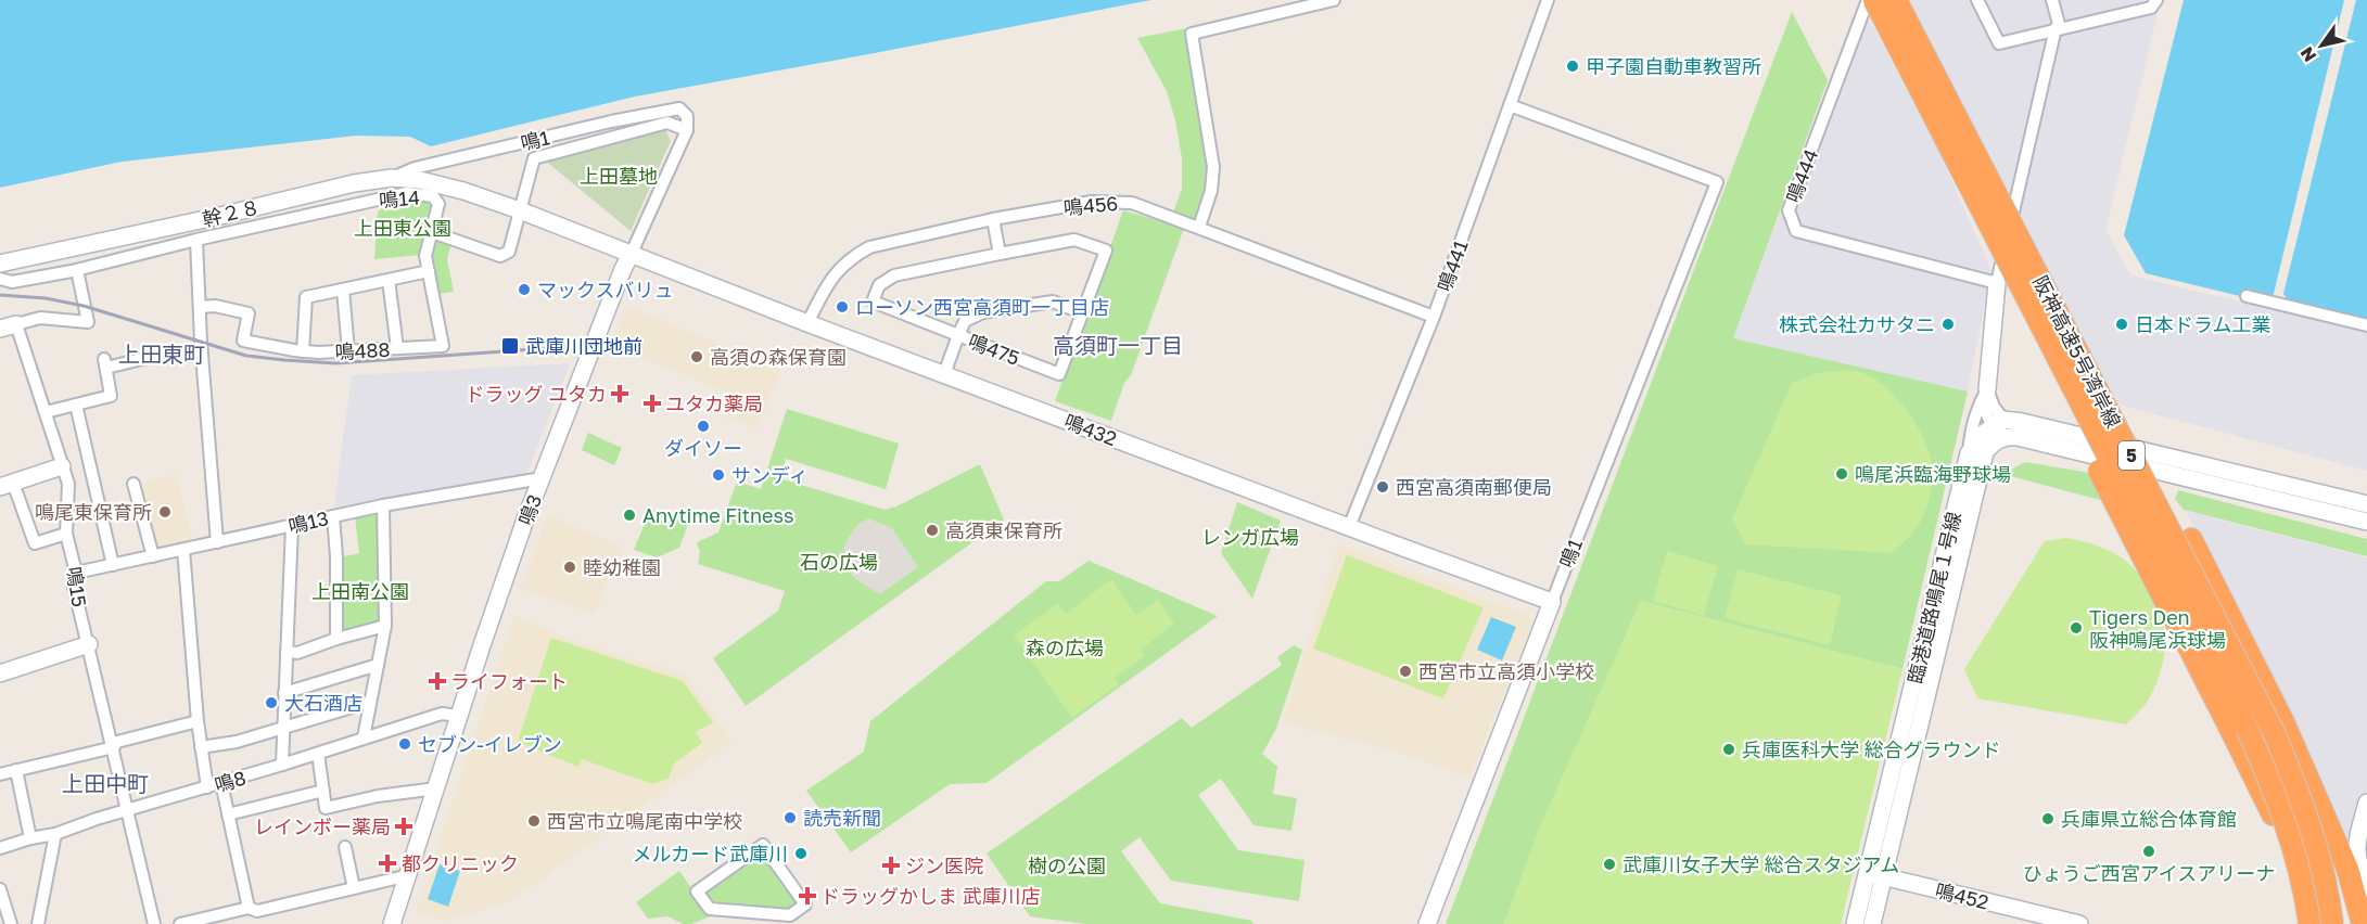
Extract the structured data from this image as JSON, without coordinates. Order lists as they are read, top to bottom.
{
  "streets": {
    "highway": ["阪神高速5号湾岸線", "5"],
    "street": [
      "鳴1",
      "鳴444",
      "鳴14",
      "鳴456",
      "幹２８",
      "鳴441",
      "鳴475",
      "鳴488",
      "鳴432",
      "鳴3",
      "鳴13",
      "鳴15",
      "臨港道路鳴尾１号線",
      "鳴8",
      "鳴452"
    ]
  },
  "crossings": [
    ["鳴1", "鳴14"],
    ["鳴1", "幹２８"],
    ["鳴1", "鳴441"],
    ["鳴1", "鳴432"],
    ["鳴1", "鳴3"],
    ["鳴14", "幹２８"],
    ["鳴14", "鳴488"],
    ["鳴14", "鳴432"],
    ["鳴14", "鳴3"],
    ["鳴14", "鳴15"],
    ["鳴456", "鳴441"],
    ["鳴456", "鳴432"],
    ["幹２８", "鳴432"],
    ["鳴441", "鳴432"],
    ["阪神高速5号湾岸線", "5"],
    ["鳴432", "鳴3"],
    ["鳴3", "鳴13"],
    ["鳴3", "鳴8"],
    ["鳴13", "鳴15"],
    ["鳴15", "鳴8"],
    ["臨港道路鳴尾１号線", "鳴452"]
  ],
  "districts": ["高須町一丁目", "上田東町", "上田中町"],
  "parks": [
    "上田墓地",
    "上田東公園",
    "レンガ広場",
    "石の広場",
    "上田南公園",
    "森の広場",
    "樹の公園"
  ],
  "places": {
    "other": [
      "甲子園自動車教習所",
      "マックスバリュ",
      "ローソン西宮高須町一丁目店",
      "株式会社カサタニ",
      "日本ドラム工業",
      "高須の森保育園",
      "ダイソー",
      "鳴尾浜臨海野球場",
      "サンディ",
      "西宮高須南郵便局",
      "鳴尾東保育所",
      "Anytime Fitness",
      "高須東保育所",
      "睦幼稚園",
      "Tigers Den 阪神鳴尾浜球場",
      "西宮市立高須小学校",
      "大石酒店",
      "セブン-イレブン",
      "兵庫医科大学 総合グラウンド",
      "読売新聞",
      "兵庫県立総合体育館",
      "西宮市立鳴尾南中学校",
      "ひょうご西宮アイスアリーナ",
      "メルカード武庫川",
      "武庫川女子大学 総合スタジアム"
    ],
    "transit": ["武庫川団地前"],
    "health": [
      "ドラッグ ユタカ",
      "ユタカ薬局",
      "ライフォート",
      "レインボー薬局",
      "都クリニック",
      "ジン医院",
      "ドラッグかしま 武庫川店"
    ]
  },
  "north": "bottom left"
}
